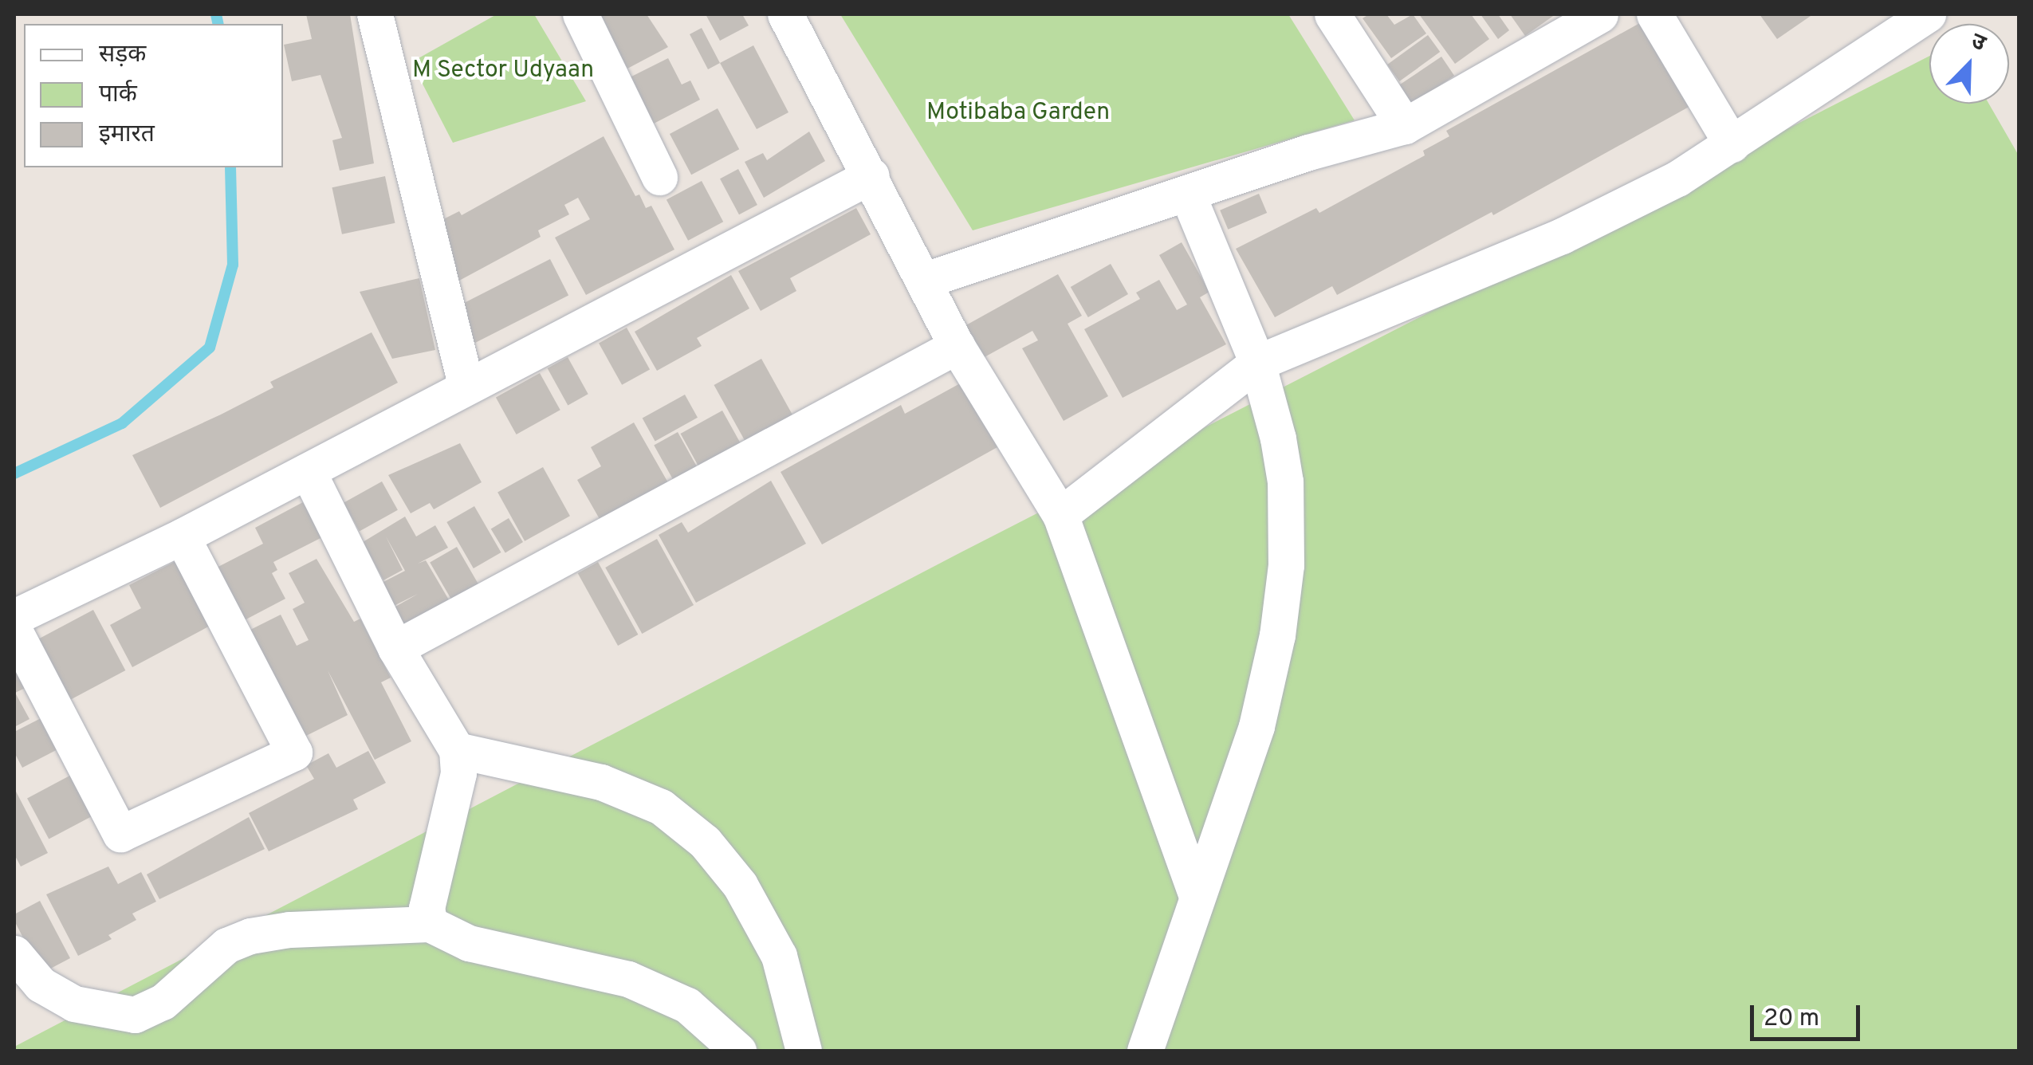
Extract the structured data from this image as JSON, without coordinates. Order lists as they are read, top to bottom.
{
  "parks": ["M Sector Udyaan", "Motibaba Garden"],
  "legend": ["सड़क", "पार्क", "इमारत"],
  "scale_bar": "20 m",
  "north": "top right"
}
